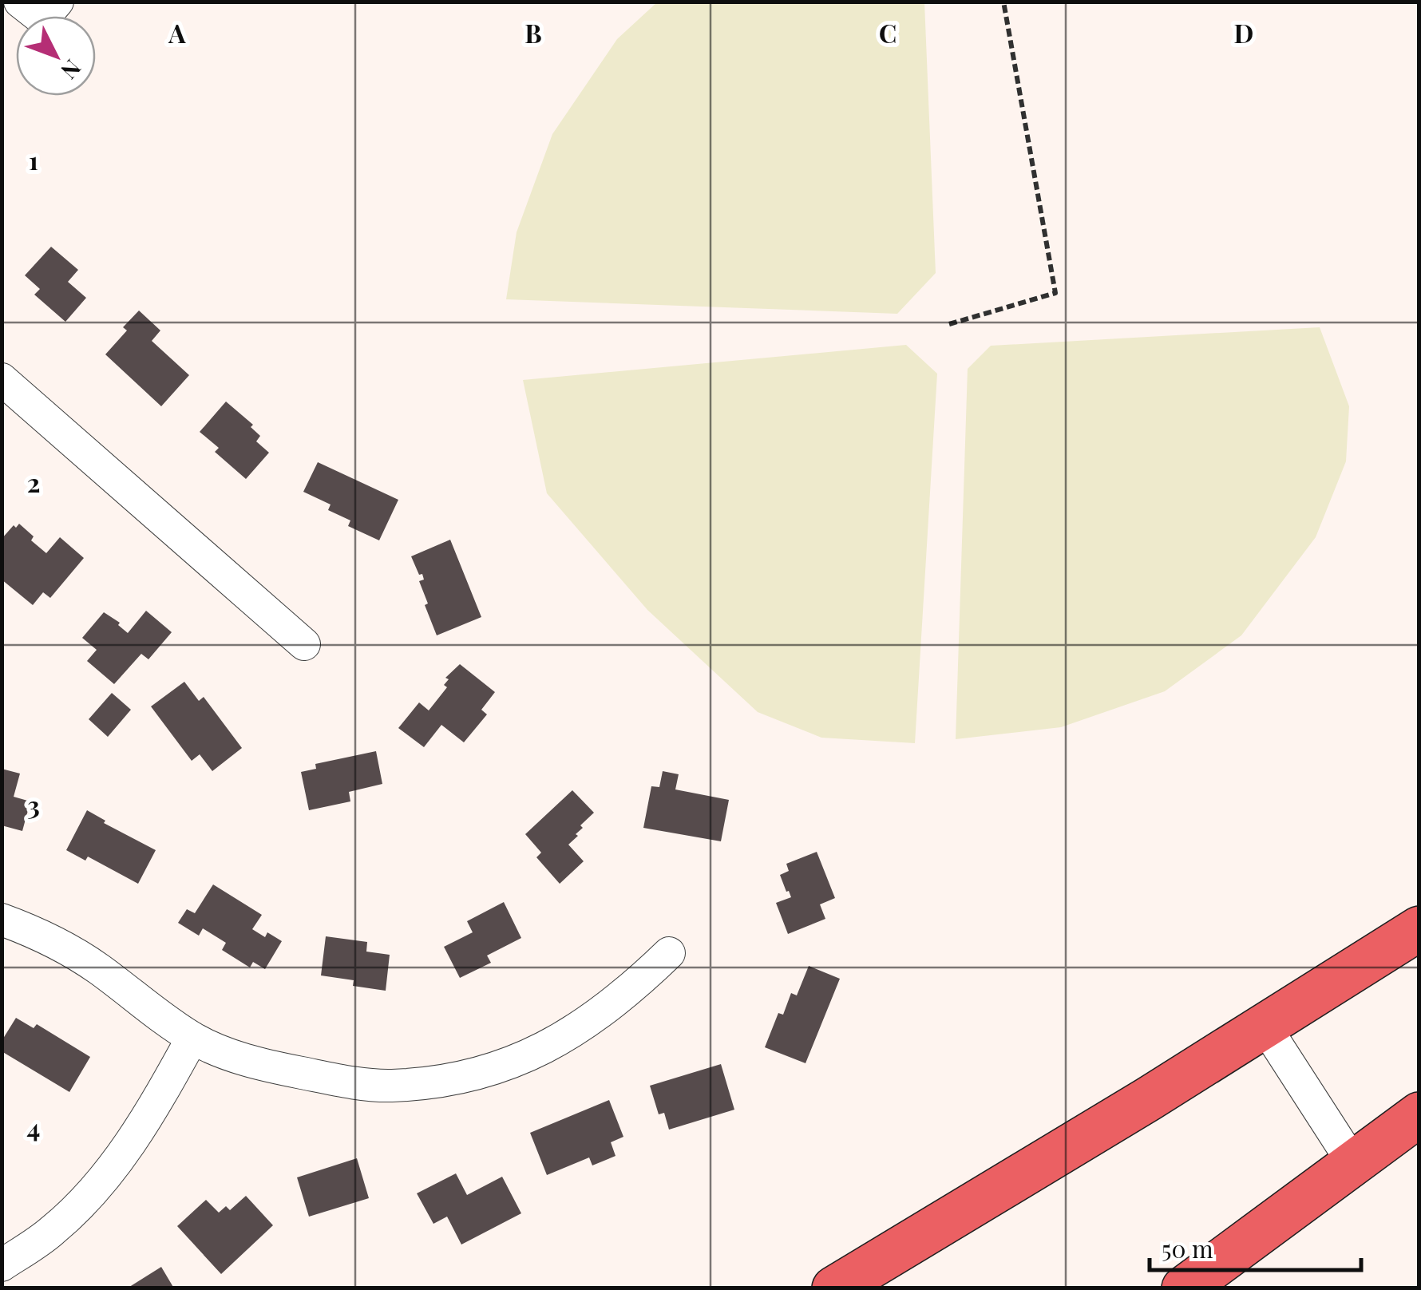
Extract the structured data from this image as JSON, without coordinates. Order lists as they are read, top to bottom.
{
  "scale_bar": "50 m",
  "north": "bottom right",
  "grid": {
    "columns": [
      "A",
      "B",
      "C",
      "D"
    ],
    "rows": [
      "1",
      "2",
      "3",
      "4"
    ]
  }
}
